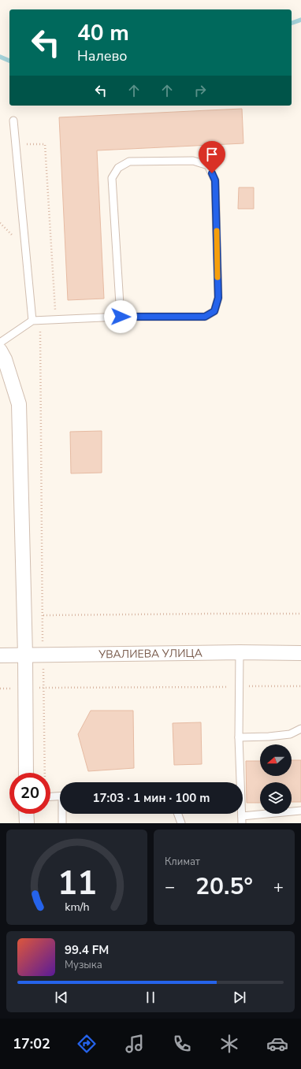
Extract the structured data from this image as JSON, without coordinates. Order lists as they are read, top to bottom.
{
  "streets": {
    "street": ["УВАЛИЕВА УЛИЦА"]
  },
  "north": "left",
  "page": {
    "turn": ["40 m", "Налево"],
    "limit": "20",
    "trip": "17:03 · 1 мин · 100 m",
    "tile": "Климат",
    "heat": ["−", "20.5°", "+"],
    "song": ["99.4 FM", "Музыка"],
    "tabs": "17:02",
    "gauge": ["11", "km/h"]
  }
}
